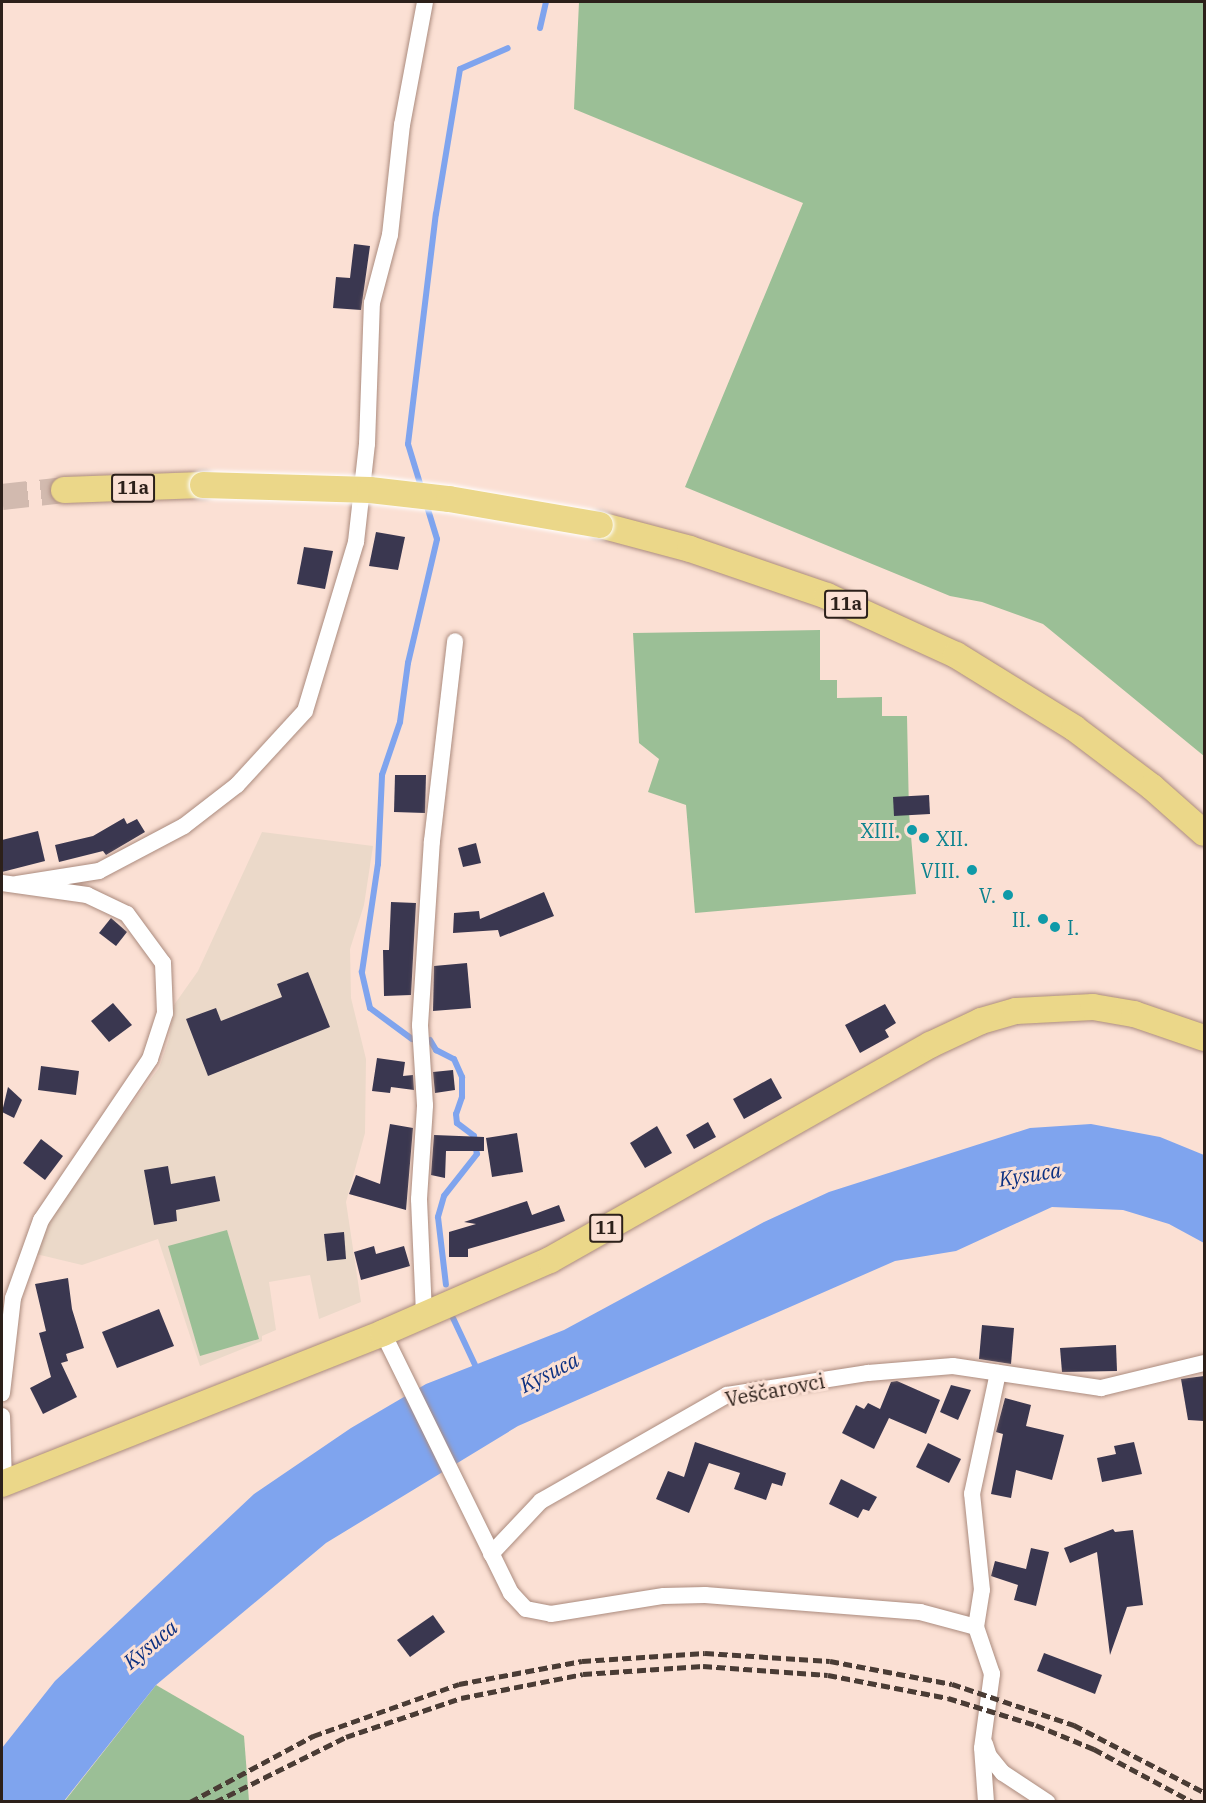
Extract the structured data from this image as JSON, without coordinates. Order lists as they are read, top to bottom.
{
  "streets": {
    "main road": ["11a", "11"],
    "street": ["Veščarovci"]
  },
  "water": ["Kysuca"],
  "places": [
    "XIII.",
    "XII.",
    "VIII.",
    "V.",
    "II.",
    "I."
  ]
}
